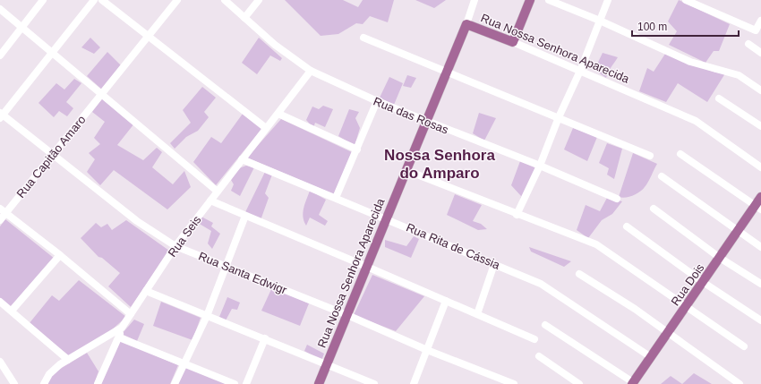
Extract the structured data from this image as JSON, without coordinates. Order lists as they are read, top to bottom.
{
  "streets": {
    "main road": ["Rua Nossa Senhora Aparecida", "Rua Dois"],
    "street": [
      "Rua das Rosas",
      "Rua Capitão Amaro",
      "Rua Seis",
      "Rua Rita de Cássia",
      "Rua Santa Edwigr"
    ]
  },
  "crossings": [
    ["Rua Nossa Senhora Aparecida", "Rua das Rosas"],
    ["Rua Nossa Senhora Aparecida", "Rua Rita de Cássia"],
    ["Rua Nossa Senhora Aparecida", "Rua Santa Edwigr"],
    ["Rua das Rosas", "Rua Seis"],
    ["Rua Capitão Amaro", "Rua Santa Edwigr"],
    ["Rua Seis", "Rua Rita de Cássia"],
    ["Rua Seis", "Rua Santa Edwigr"],
    ["Rua Rita de Cássia", "Rua Dois"]
  ],
  "districts": ["Nossa Senhora do Amparo"],
  "scale_bar": "100 m"
}
